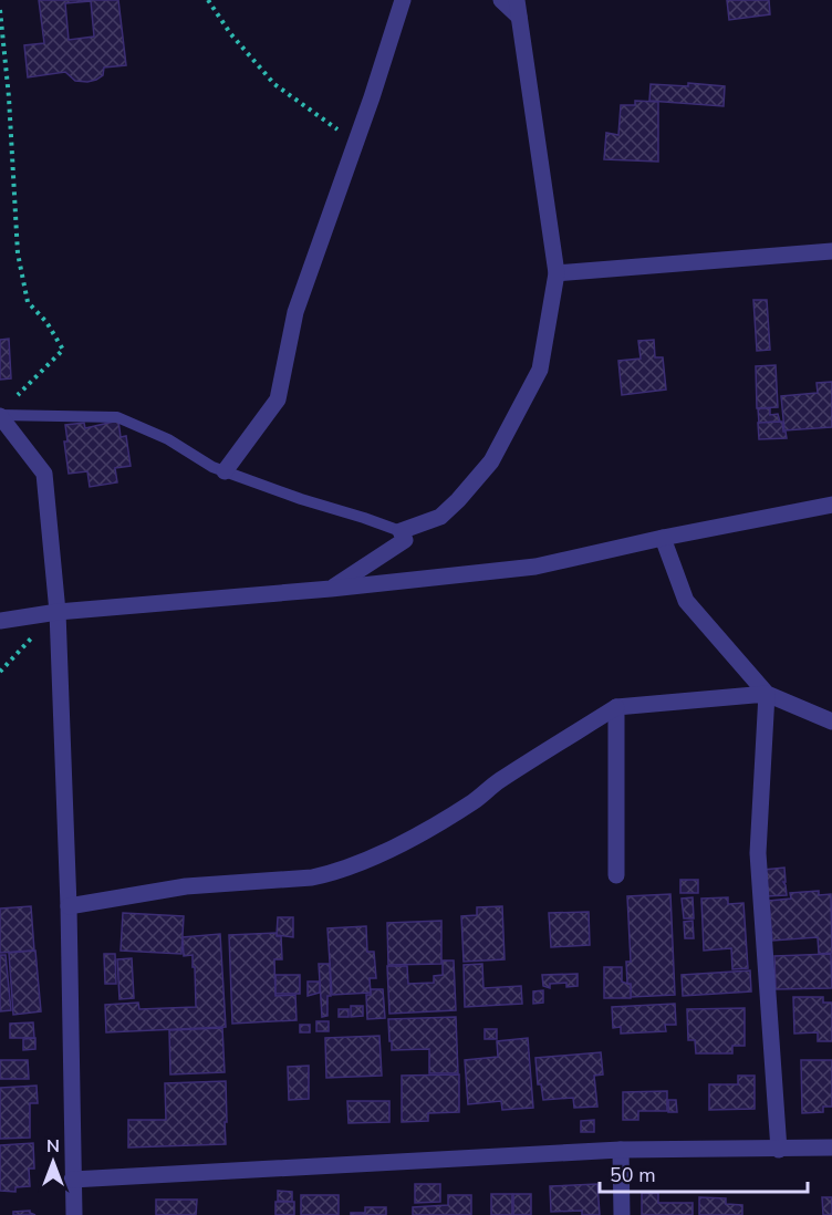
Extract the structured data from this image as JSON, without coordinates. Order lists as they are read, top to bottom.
{
  "scale_bar": "50 m",
  "north": "top"
}
